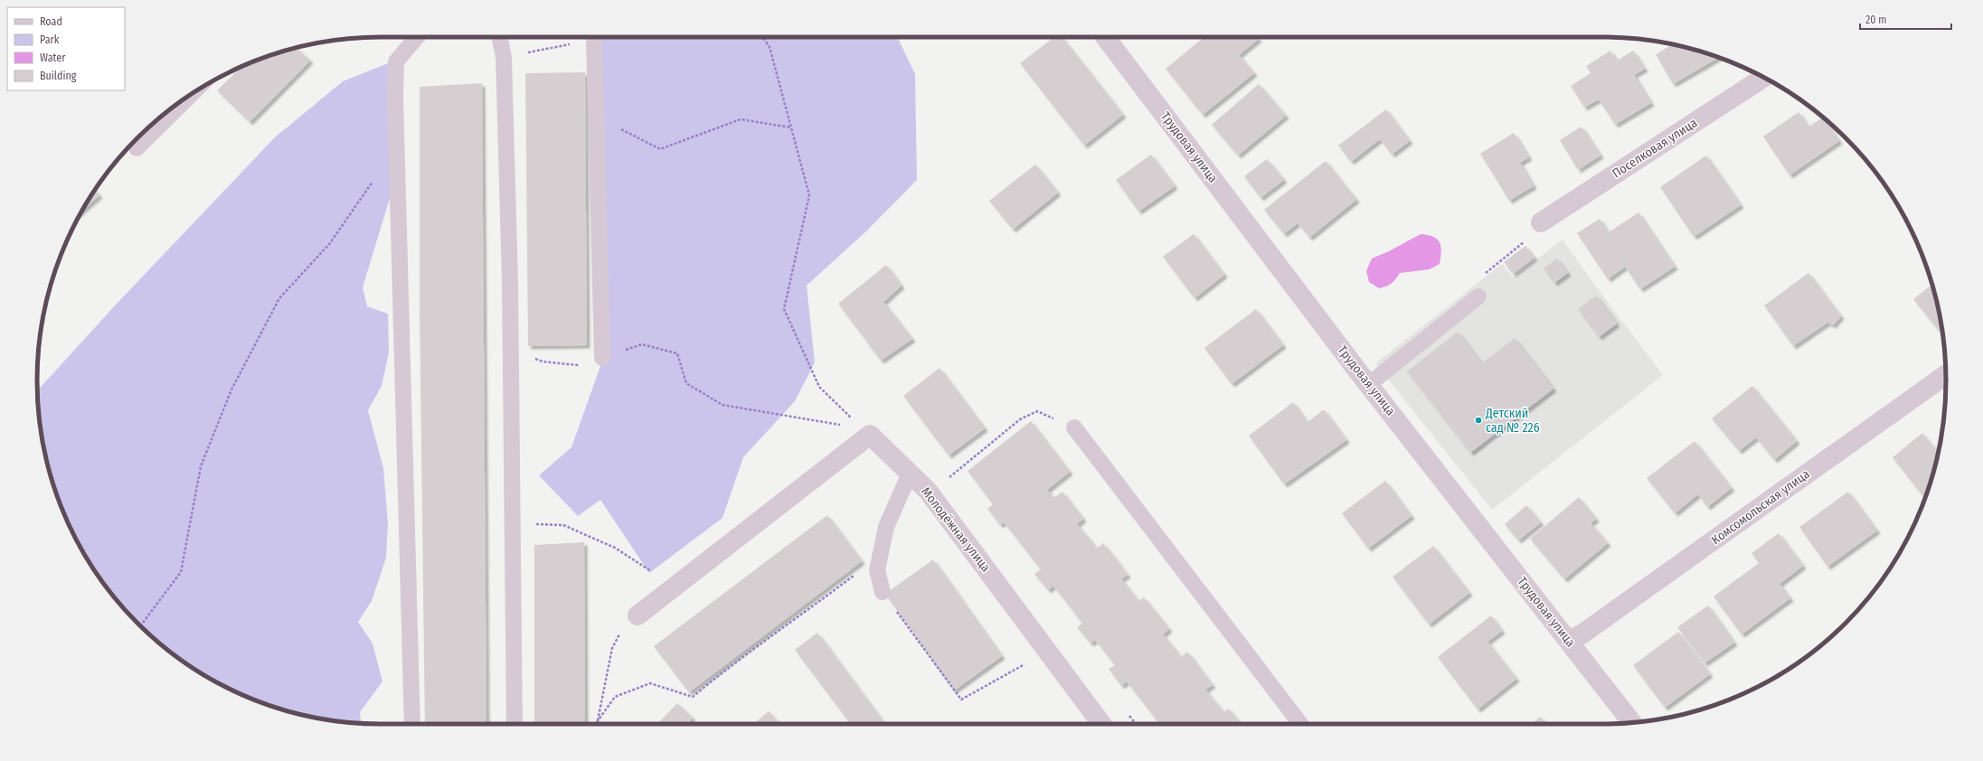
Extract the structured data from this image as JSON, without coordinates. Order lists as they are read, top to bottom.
{
  "streets": {
    "street": [
      "Трудовая улица",
      "Поселковая улица",
      "Комсомольская улица",
      "Молодёжная улица"
    ]
  },
  "crossings": [
    ["Трудовая улица", "Комсомольская улица"]
  ],
  "places": ["Детский сад № 226"],
  "legend": [
    "Road",
    "Park",
    "Water",
    "Building"
  ],
  "scale_bar": "20 m"
}
